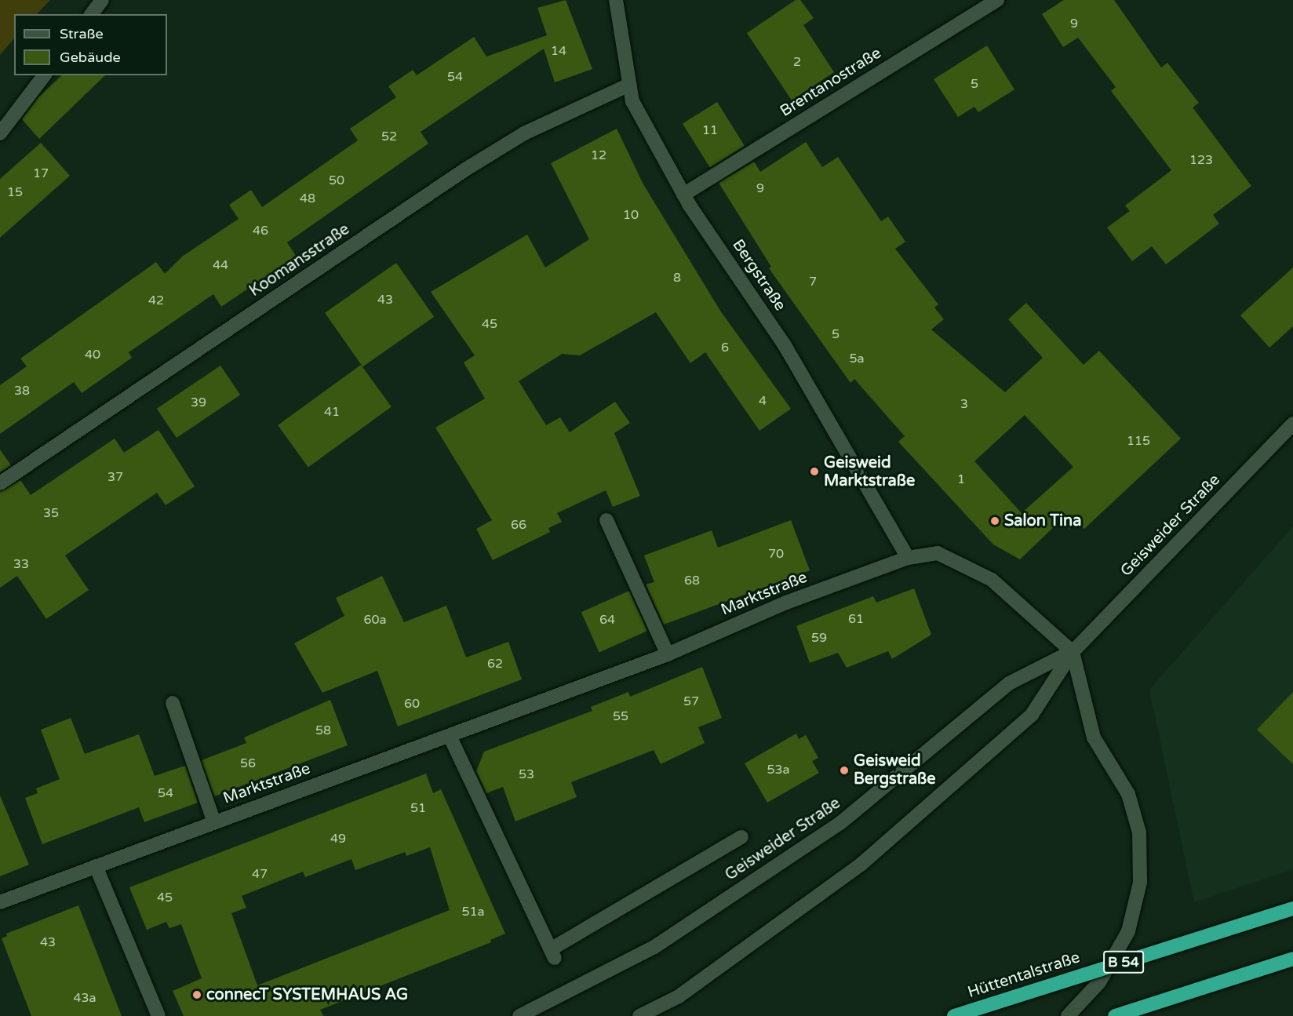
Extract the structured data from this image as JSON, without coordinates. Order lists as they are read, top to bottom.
{
  "streets": {
    "highway": ["B 54", "Hüttentalstraße"],
    "street": [
      "Brentanostraße",
      "Koomansstraße",
      "Bergstraße",
      "Geisweider Straße",
      "Marktstraße"
    ]
  },
  "crossings": [
    ["Brentanostraße", "Bergstraße"],
    ["Koomansstraße", "Bergstraße"],
    ["Bergstraße", "Marktstraße"],
    ["Geisweider Straße", "Marktstraße"]
  ],
  "places": [
    "Geisweid Marktstraße",
    "Salon Tina",
    "Geisweid Bergstraße",
    "connecT SYSTEMHAUS AG"
  ],
  "house_numbers": [
    "9",
    "14",
    "2",
    "54",
    "5",
    "11",
    "52",
    "12",
    "123",
    "17",
    "50",
    "9",
    "15",
    "48",
    "10",
    "46",
    "44",
    "8",
    "7",
    "43",
    "42",
    "45",
    "5",
    "6",
    "40",
    "5a",
    "38",
    "4",
    "39",
    "3",
    "41",
    "115",
    "37",
    "1",
    "35",
    "66",
    "70",
    "33",
    "68",
    "61",
    "60a",
    "64",
    "59",
    "62",
    "57",
    "60",
    "55",
    "58",
    "56",
    "53a",
    "53",
    "54",
    "51",
    "49",
    "47",
    "45",
    "51a",
    "43",
    "43a"
  ],
  "legend": ["Straße", "Gebäude"]
}
